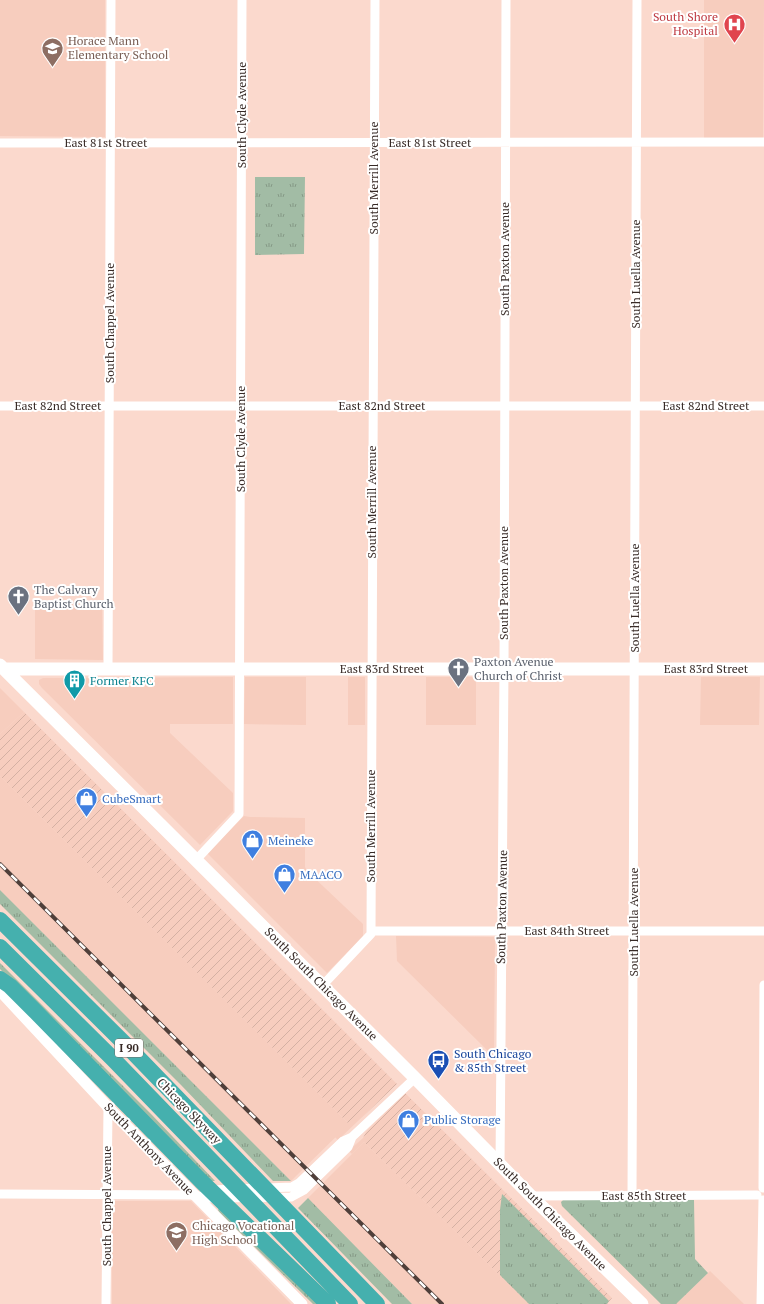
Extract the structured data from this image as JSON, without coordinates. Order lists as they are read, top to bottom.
{
  "streets": {
    "highway": ["I 90", "Chicago Skyway"],
    "main road": ["East 83rd Street", "South South Chicago Avenue"],
    "street": [
      "South Clyde Avenue",
      "East 81st Street",
      "South Merrill Avenue",
      "South Paxton Avenue",
      "South Luella Avenue",
      "South Chappel Avenue",
      "East 82nd Street",
      "East 84th Street",
      "South Anthony Avenue",
      "East 85th Street"
    ]
  },
  "crossings": [
    ["South Clyde Avenue", "East 81st Street"],
    ["South Clyde Avenue", "East 82nd Street"],
    ["South Clyde Avenue", "East 83rd Street"],
    ["South Clyde Avenue", "South South Chicago Avenue"],
    ["East 81st Street", "South Merrill Avenue"],
    ["East 81st Street", "South Paxton Avenue"],
    ["East 81st Street", "South Luella Avenue"],
    ["East 81st Street", "South Chappel Avenue"],
    ["South Merrill Avenue", "East 82nd Street"],
    ["South Merrill Avenue", "East 83rd Street"],
    ["South Merrill Avenue", "East 84th Street"],
    ["South Paxton Avenue", "East 82nd Street"],
    ["South Paxton Avenue", "East 83rd Street"],
    ["South Paxton Avenue", "East 84th Street"],
    ["South Paxton Avenue", "South South Chicago Avenue"],
    ["South Luella Avenue", "East 82nd Street"],
    ["South Luella Avenue", "East 83rd Street"],
    ["South Luella Avenue", "East 84th Street"],
    ["South Luella Avenue", "East 85th Street"],
    ["South Chappel Avenue", "East 82nd Street"],
    ["South Chappel Avenue", "East 83rd Street"],
    ["South Chappel Avenue", "South Anthony Avenue"],
    ["East 83rd Street", "South South Chicago Avenue"],
    ["South South Chicago Avenue", "East 85th Street"]
  ],
  "places": {
    "hospital": ["South Shore Hospital"],
    "school or university": ["Horace Mann Elementary School", "Chicago Vocational High School"],
    "church": ["The Calvary Baptist Church", "Paxton Avenue Church of Christ"],
    "building": ["Former KFC"],
    "shop": [
      "CubeSmart",
      "Meineke",
      "MAACO",
      "Public Storage"
    ],
    "bus stop": ["South Chicago & 85th Street"]
  }
}
